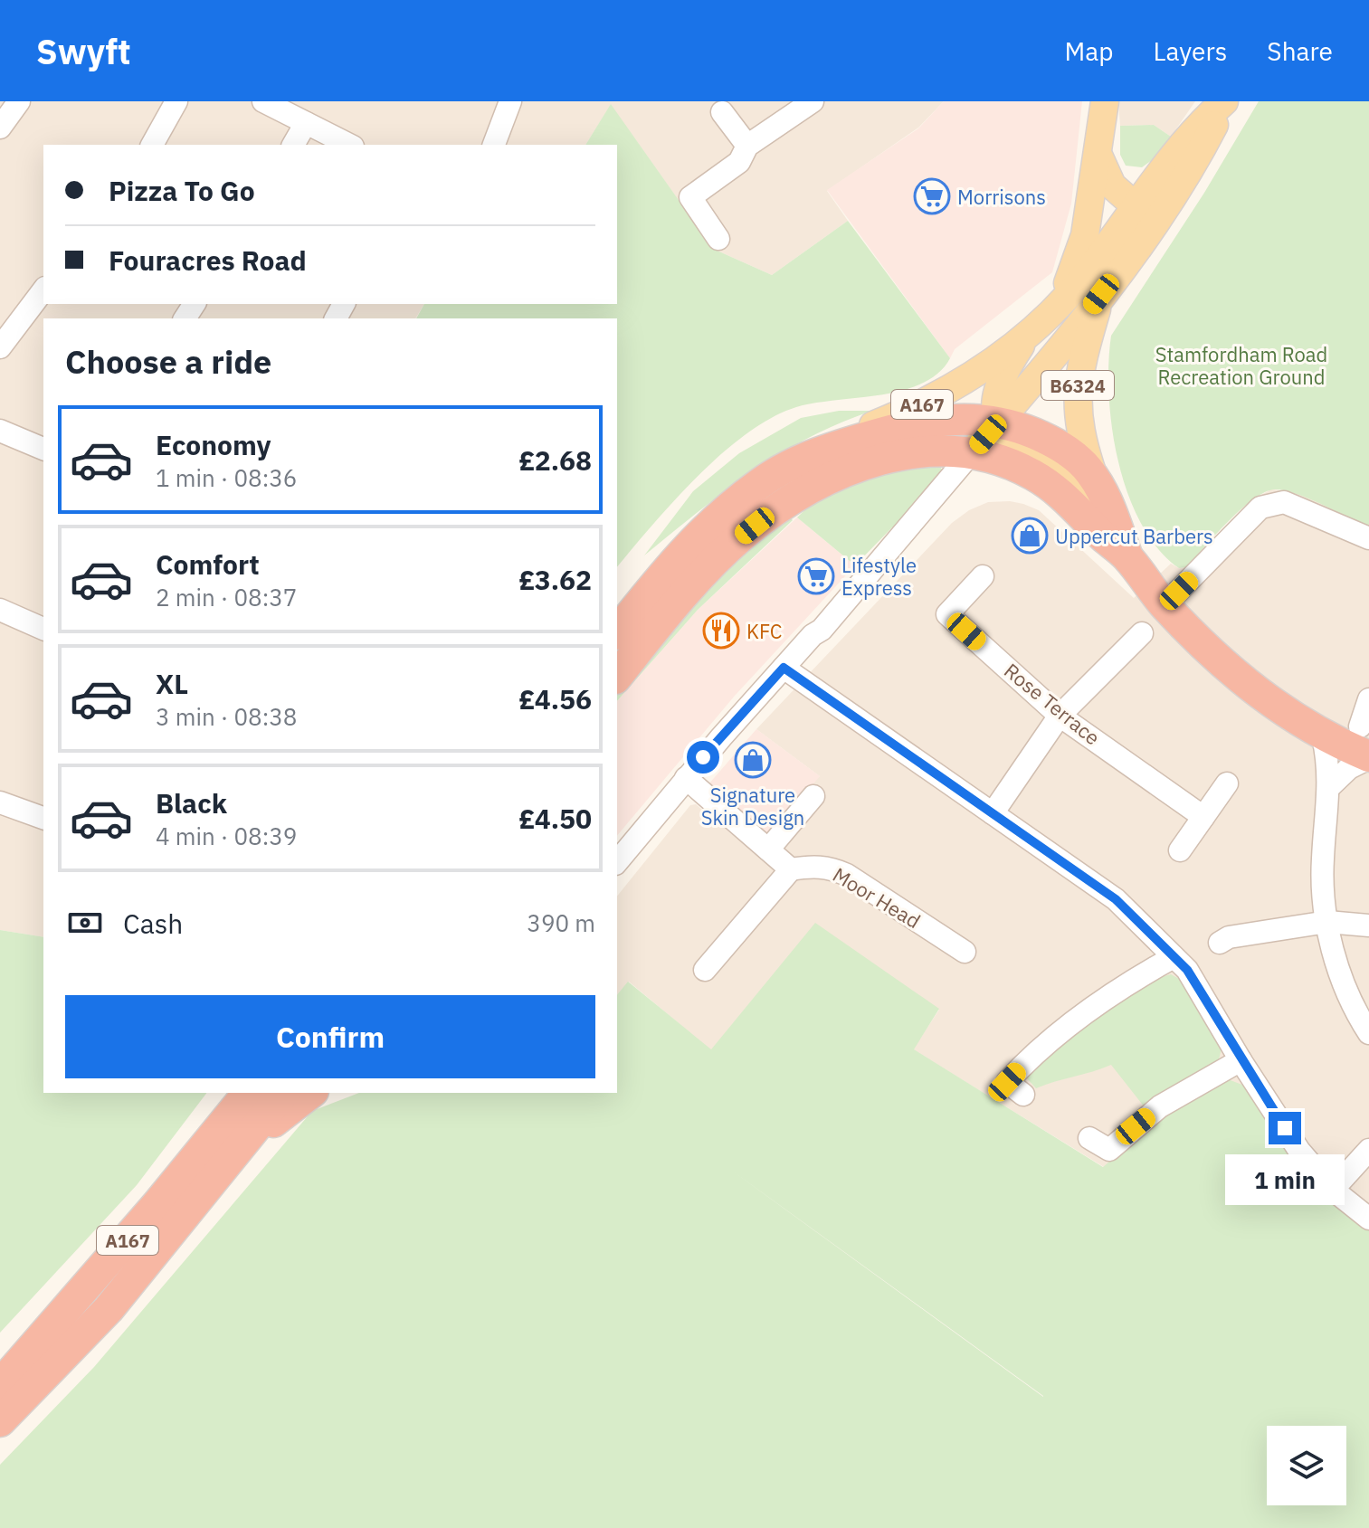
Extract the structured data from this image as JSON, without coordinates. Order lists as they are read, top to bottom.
{
  "streets": {
    "highway": ["A167"],
    "main road": ["B6324"],
    "street": ["Rose Terrace", "Moor Head"]
  },
  "crossings": [
    ["B6324", "A167"]
  ],
  "parks": ["Stamfordham Road Recreation Ground"],
  "places": {
    "supermarket": ["Morrisons", "Lifestyle Express"],
    "shop": ["Uppercut Barbers", "Signature Skin Design"],
    "restaurant": ["KFC"]
  },
  "page": {
    "header": "Swyft",
    "nav": ["Map", "Layers", "Share"],
    "banner": ["Pizza To Go", "Fouracres Road"],
    "heading": "Choose a ride",
    "list": [
      {
        "name": "Economy",
        "note": "1 min · 08:36",
        "value": "£2.68"
      },
      {
        "name": "Comfort",
        "note": "2 min · 08:37",
        "value": "£3.62"
      },
      {
        "name": "XL",
        "note": "3 min · 08:38",
        "value": "£4.56"
      },
      {
        "name": "Black",
        "note": "4 min · 08:39",
        "value": "£4.50"
      }
    ],
    "pay": ["Cash", "390 m"],
    "buttons": "Confirm",
    "bubble": "1 min"
  }
}
